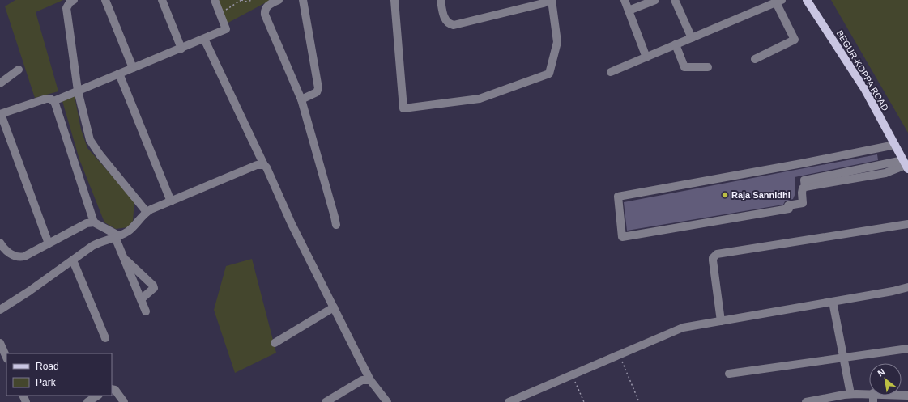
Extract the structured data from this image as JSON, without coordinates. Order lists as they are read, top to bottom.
{
  "streets": {
    "main road": ["BEGUR-KOPPA ROAD"]
  },
  "places": ["Raja Sannidhi"],
  "legend": ["Road", "Park"],
  "north": "top left"
}
